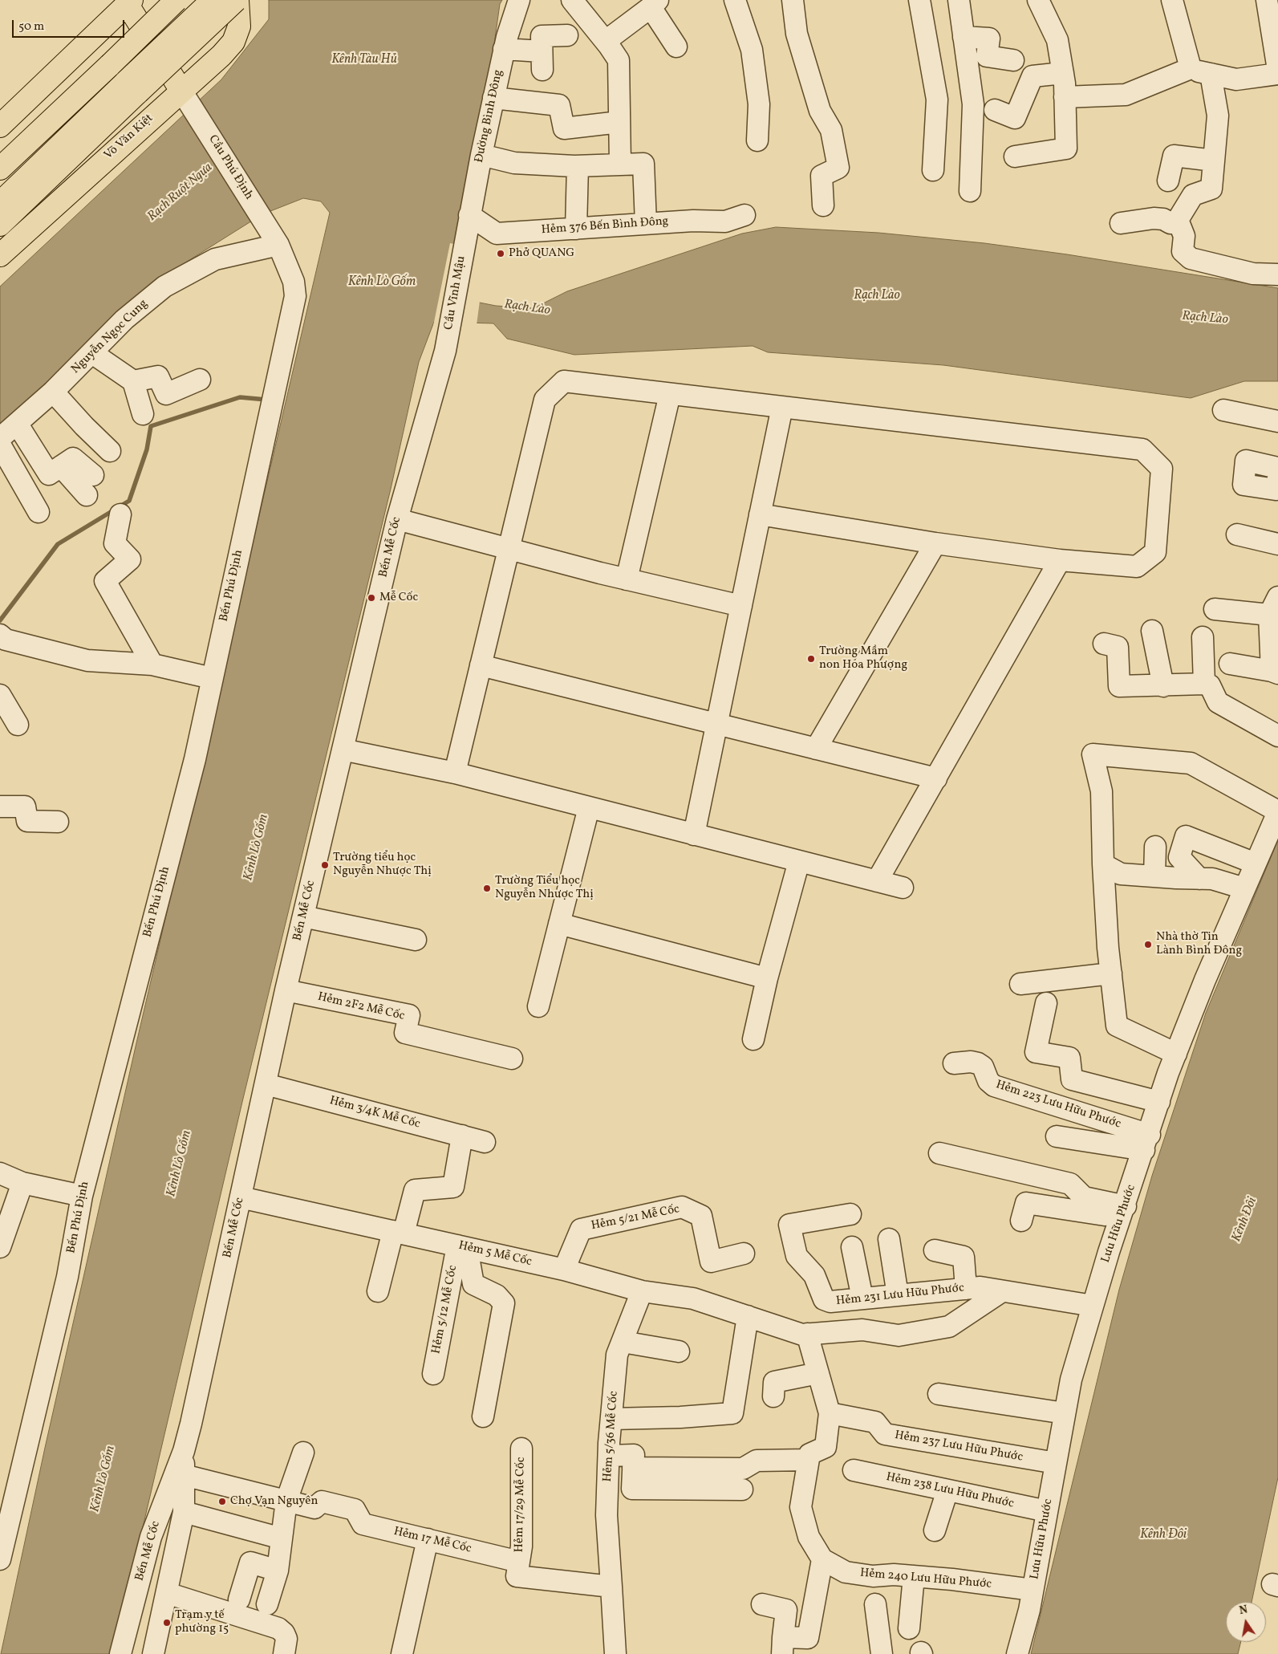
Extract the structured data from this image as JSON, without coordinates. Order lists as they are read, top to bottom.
{
  "streets": {
    "main road": ["Võ Văn Kiệt"],
    "street": [
      "Đường Bình Đông",
      "Cầu Phú Định",
      "Hẻm 376 Bến Bình Đông",
      "Cầu Vĩnh Mậu",
      "Nguyễn Ngọc Cung",
      "Bến Mễ Cốc",
      "Bến Phú Định",
      "Hẻm 2F2 Mễ Cốc",
      "Hẻm 223 Lưu Hữu Phước",
      "Hẻm 3/4K Mễ Cốc",
      "Hẻm 5/21 Mễ Cốc",
      "Lưu Hữu Phước",
      "Hẻm 5 Mễ Cốc",
      "Hẻm 231 Lưu Hữu Phước",
      "Hẻm 5/12 Mễ Cốc",
      "Hẻm 5/36 Mễ Cốc",
      "Hẻm 237 Lưu Hữu Phước",
      "Hẻm 238 Lưu Hữu Phước",
      "Hẻm 17/29 Mễ Cốc",
      "Hẻm 17 Mễ Cốc",
      "Hẻm 240 Lưu Hữu Phước"
    ]
  },
  "crossings": [
    ["Đường Bình Đông", "Hẻm 376 Bến Bình Đông"],
    ["Đường Bình Đông", "Cầu Vĩnh Mậu"],
    ["Võ Văn Kiệt", "Cầu Phú Định"],
    ["Cầu Phú Định", "Nguyễn Ngọc Cung"],
    ["Cầu Phú Định", "Bến Phú Định"],
    ["Cầu Vĩnh Mậu", "Bến Mễ Cốc"],
    ["Nguyễn Ngọc Cung", "Bến Phú Định"],
    ["Bến Mễ Cốc", "Hẻm 2F2 Mễ Cốc"],
    ["Bến Mễ Cốc", "Hẻm 3/4K Mễ Cốc"],
    ["Bến Mễ Cốc", "Hẻm 5 Mễ Cốc"],
    ["Bến Mễ Cốc", "Hẻm 17 Mễ Cốc"],
    ["Hẻm 223 Lưu Hữu Phước", "Lưu Hữu Phước"],
    ["Hẻm 5/21 Mễ Cốc", "Hẻm 5 Mễ Cốc"],
    ["Lưu Hữu Phước", "Hẻm 231 Lưu Hữu Phước"],
    ["Lưu Hữu Phước", "Hẻm 237 Lưu Hữu Phước"],
    ["Lưu Hữu Phước", "Hẻm 238 Lưu Hữu Phước"],
    ["Lưu Hữu Phước", "Hẻm 240 Lưu Hữu Phước"],
    ["Hẻm 5 Mễ Cốc", "Hẻm 231 Lưu Hữu Phước"],
    ["Hẻm 5 Mễ Cốc", "Hẻm 5/12 Mễ Cốc"],
    ["Hẻm 5 Mễ Cốc", "Hẻm 5/36 Mễ Cốc"],
    ["Hẻm 17/29 Mễ Cốc", "Hẻm 17 Mễ Cốc"]
  ],
  "water": [
    "Kênh Tàu Hủ",
    "Rạch Ruột Ngựa",
    "Kênh Lò Gốm",
    "Rạch Lào",
    "Kênh Đôi"
  ],
  "places": [
    "Phở QUANG",
    "Mễ Cốc",
    "Trường Mầm non Hoa Phượng",
    "Trường tiểu học Nguyễn Nhược Thị",
    "Trường Tiểu học Nguyễn Nhược Thị",
    "Nhà thờ Tin Lành Bình Đông",
    "Chợ Vạn Nguyên",
    "Trạm y tế phường 15"
  ],
  "scale_bar": "50 m",
  "north": "top"
}
